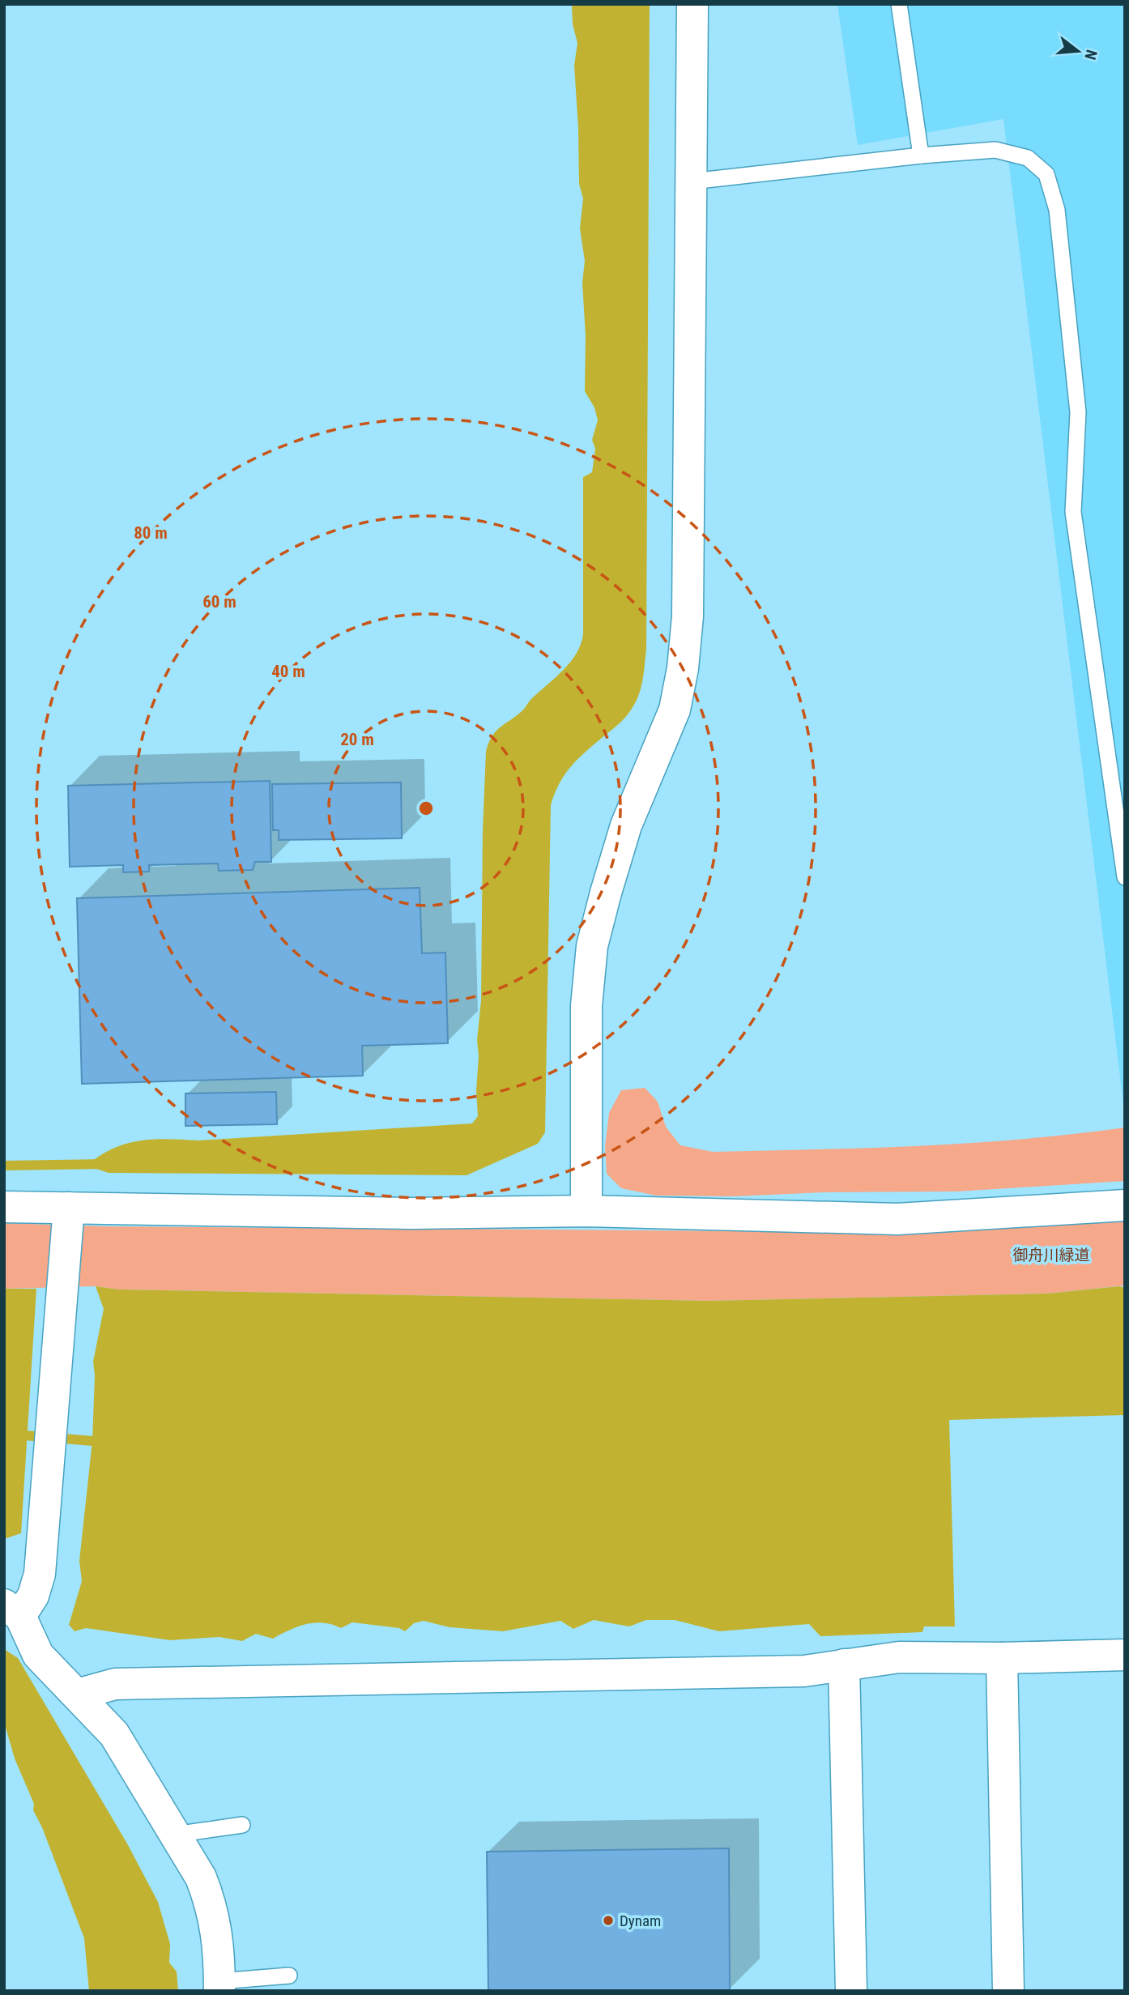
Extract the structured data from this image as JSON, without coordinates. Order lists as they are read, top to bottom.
{
  "parks": ["御舟川緑道"],
  "places": ["Dynam"],
  "north": "right",
  "rings": [
    "80 m",
    "60 m",
    "40 m",
    "20 m"
  ]
}
